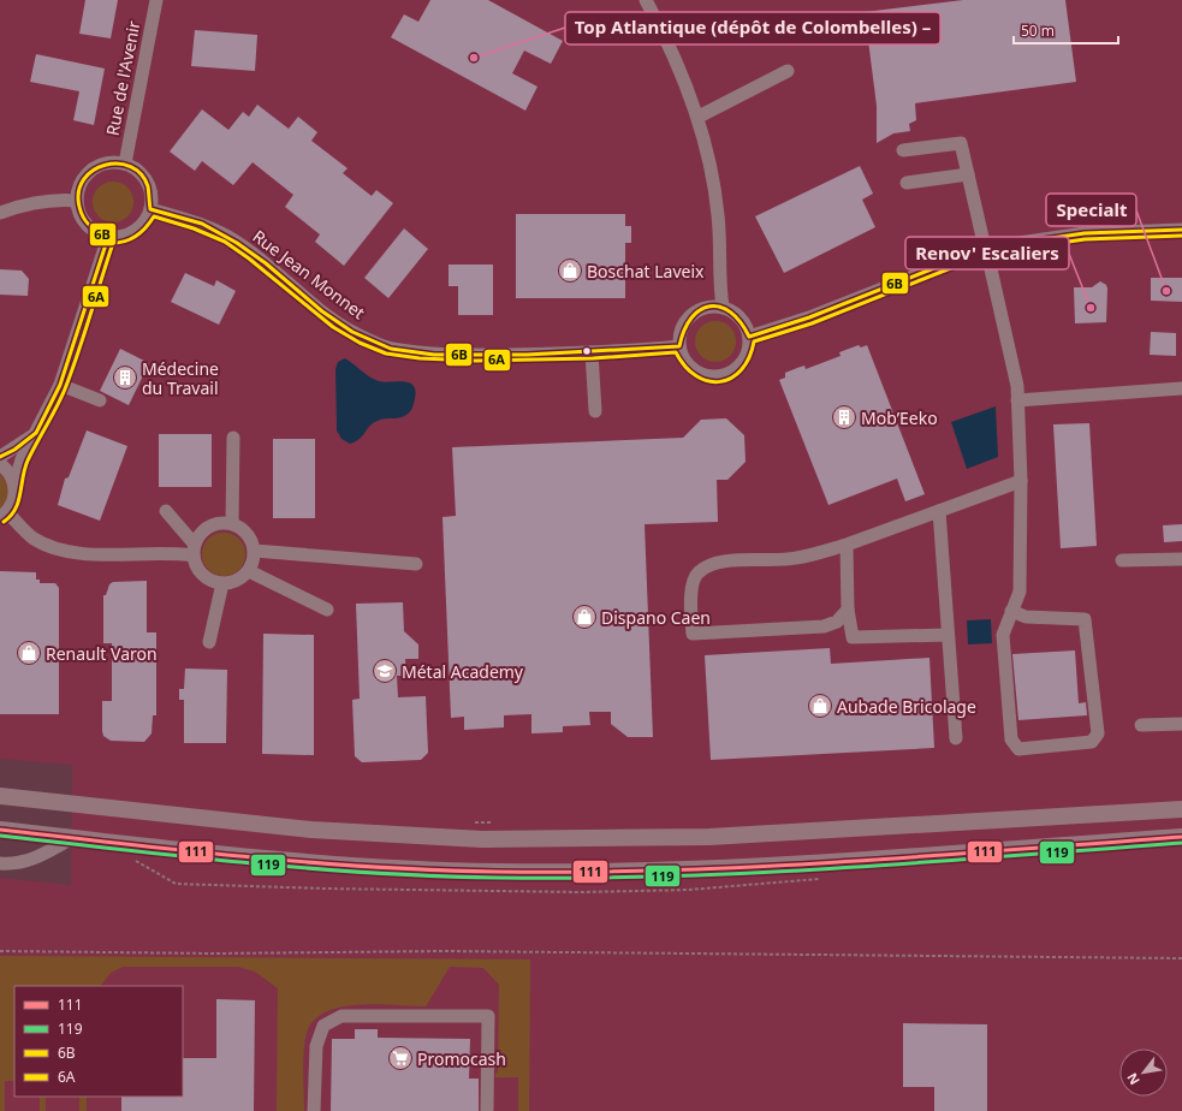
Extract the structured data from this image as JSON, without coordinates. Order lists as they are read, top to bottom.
{
  "streets": {
    "street": ["Rue de l'Avenir", "Rue Jean Monnet"]
  },
  "crossings": [
    ["Rue de l'Avenir", "Rue Jean Monnet"]
  ],
  "places": {
    "other": ["Top Atlantique (dépôt de Colombelles) –", "Specialt", "Renov' Escaliers"],
    "shop": [
      "Boschat Laveix",
      "Dispano Caen",
      "Renault Varon",
      "Aubade Bricolage"
    ],
    "building": ["Médecine du Travail", "Mob’Eeko"],
    "school or university": ["Métal Academy"],
    "supermarket": ["Promocash"]
  },
  "lines": [
    "transit line 6B",
    "transit line 6A",
    "transit line 111",
    "transit line 119"
  ],
  "legend": [
    "111",
    "119",
    "6B",
    "6A"
  ],
  "scale_bar": "50 m",
  "north": "bottom left"
}
